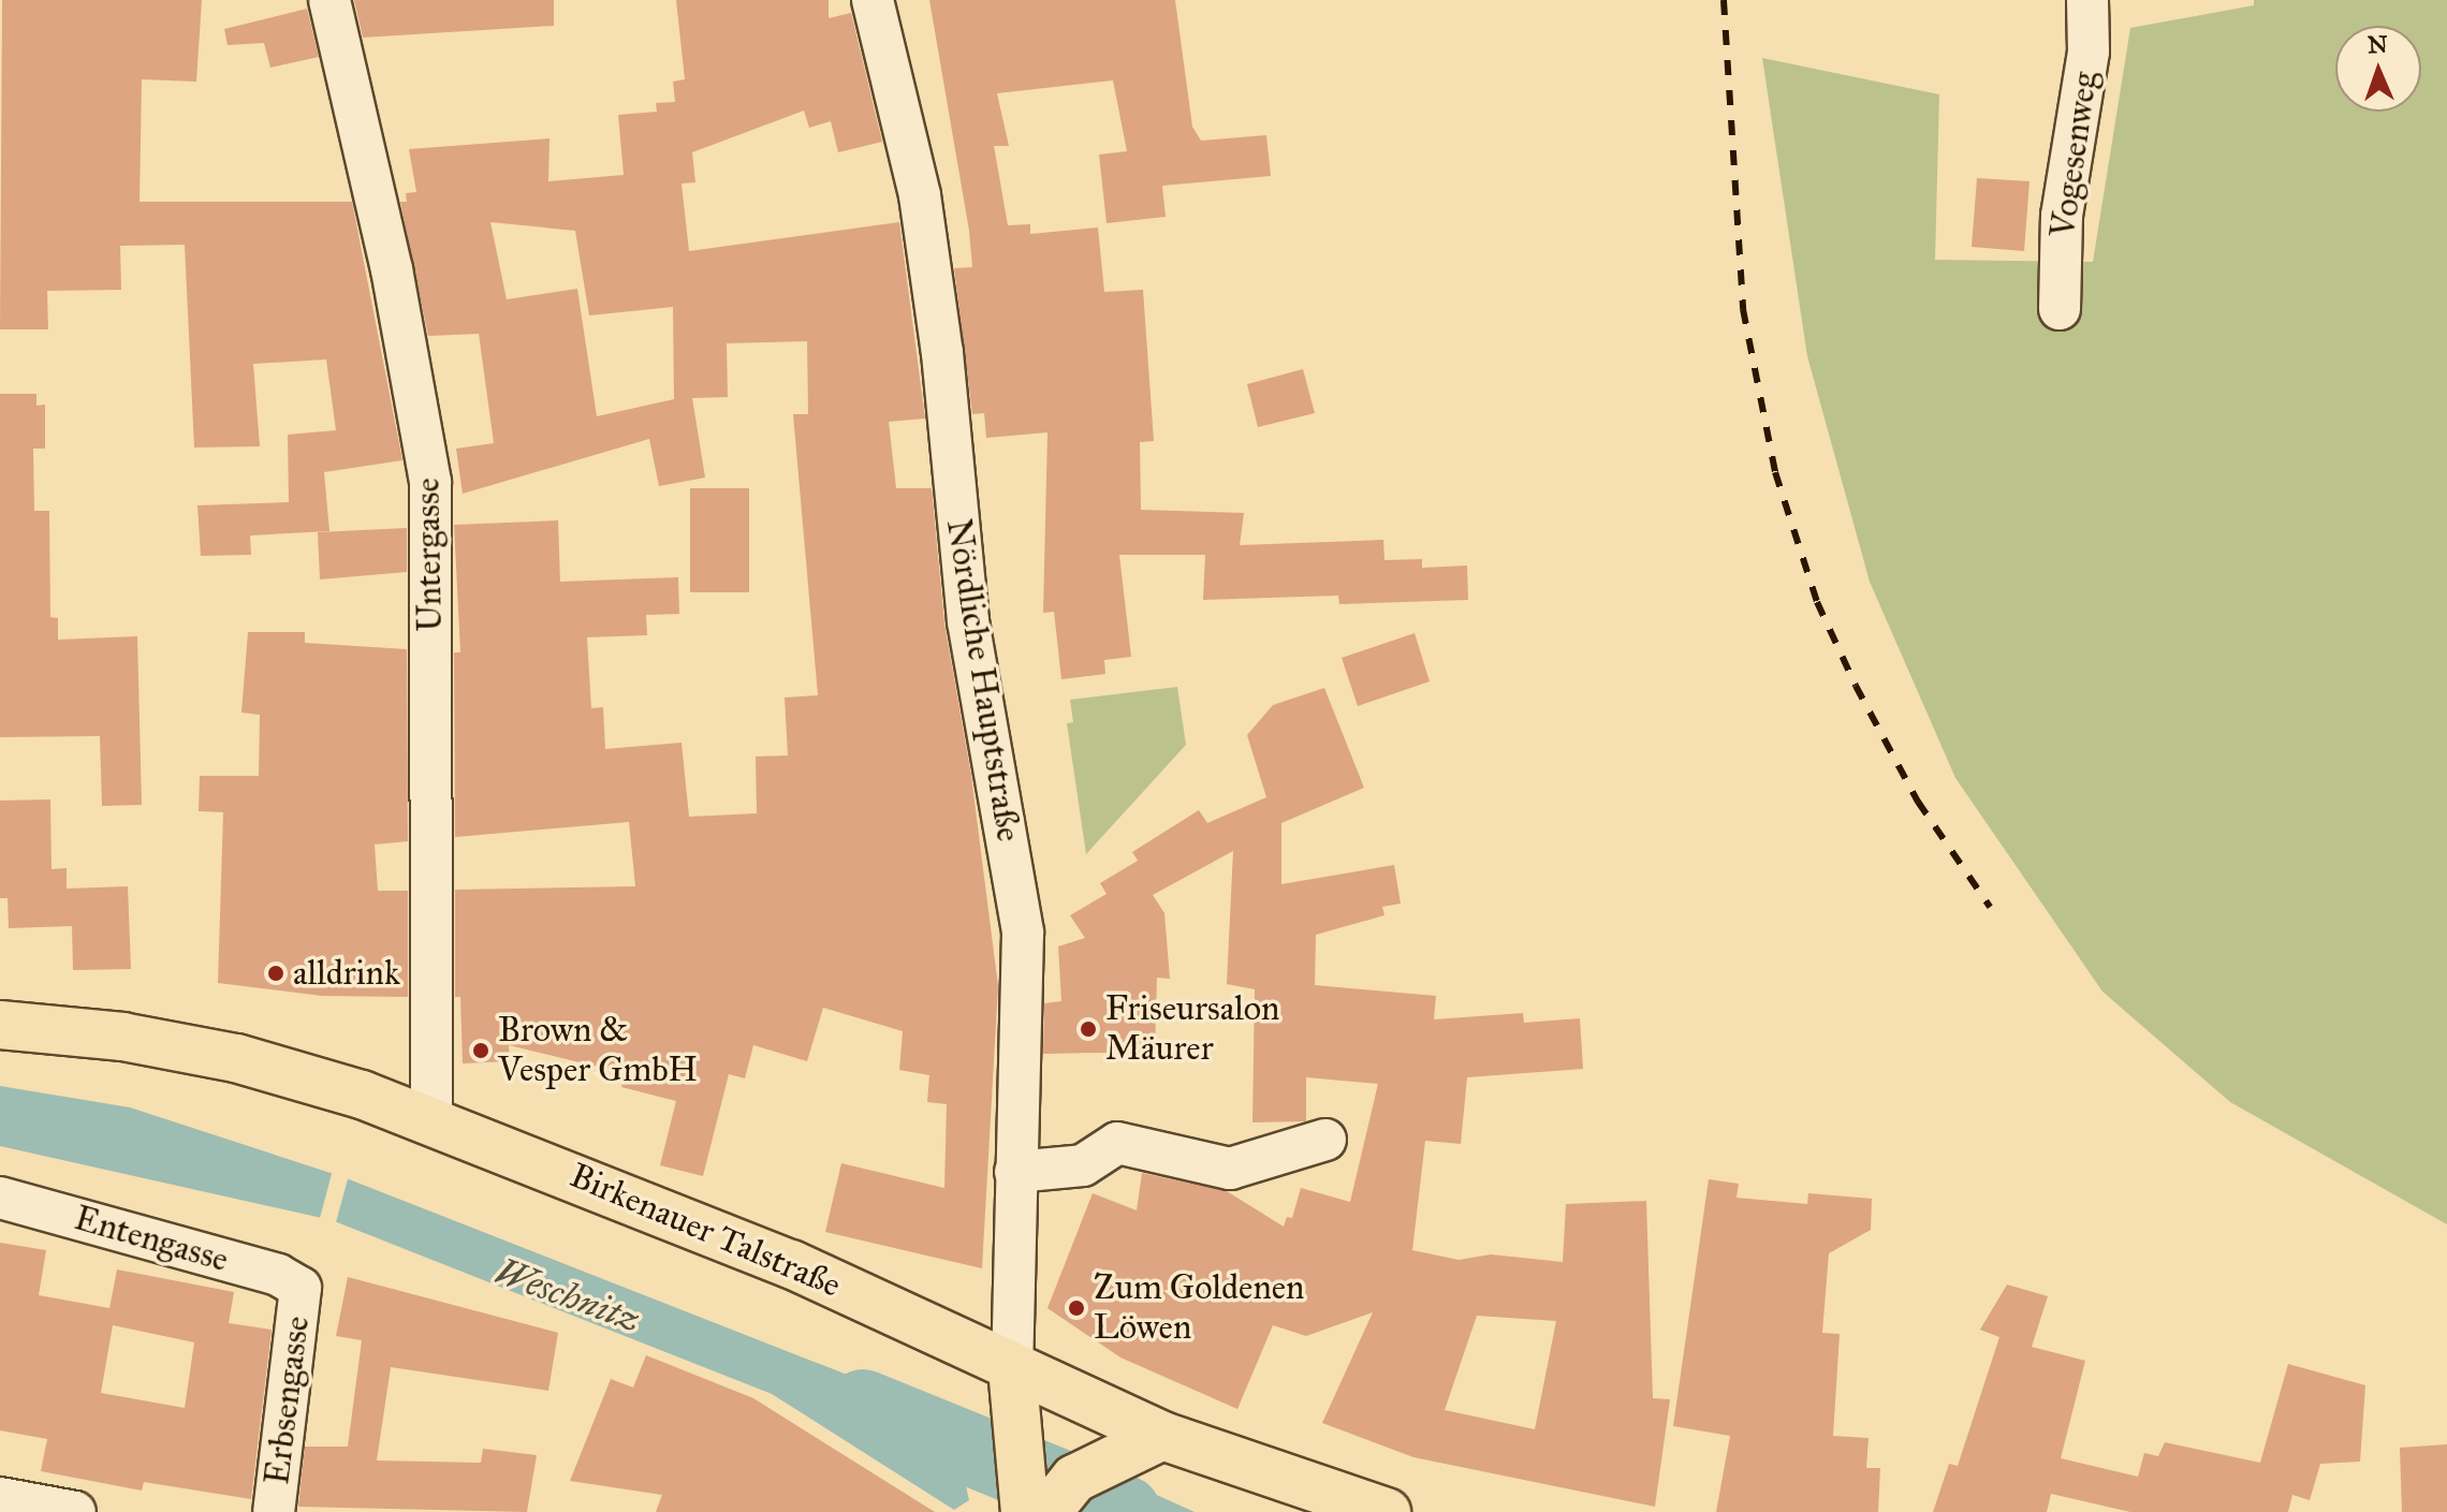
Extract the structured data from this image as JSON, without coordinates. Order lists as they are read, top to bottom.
{
  "streets": {
    "main road": ["Birkenauer Talstraße"],
    "street": [
      "Vogesenweg",
      "Untergasse",
      "Nördliche Hauptstraße",
      "Entengasse",
      "Erbsengasse"
    ]
  },
  "crossings": [
    ["Untergasse", "Birkenauer Talstraße"],
    ["Nördliche Hauptstraße", "Birkenauer Talstraße"],
    ["Entengasse", "Erbsengasse"]
  ],
  "water": ["Weschnitz"],
  "places": [
    "alldrink",
    "Friseursalon Mäurer",
    "Brown & Vesper GmbH",
    "Zum Goldenen Löwen"
  ],
  "north": "top"
}
